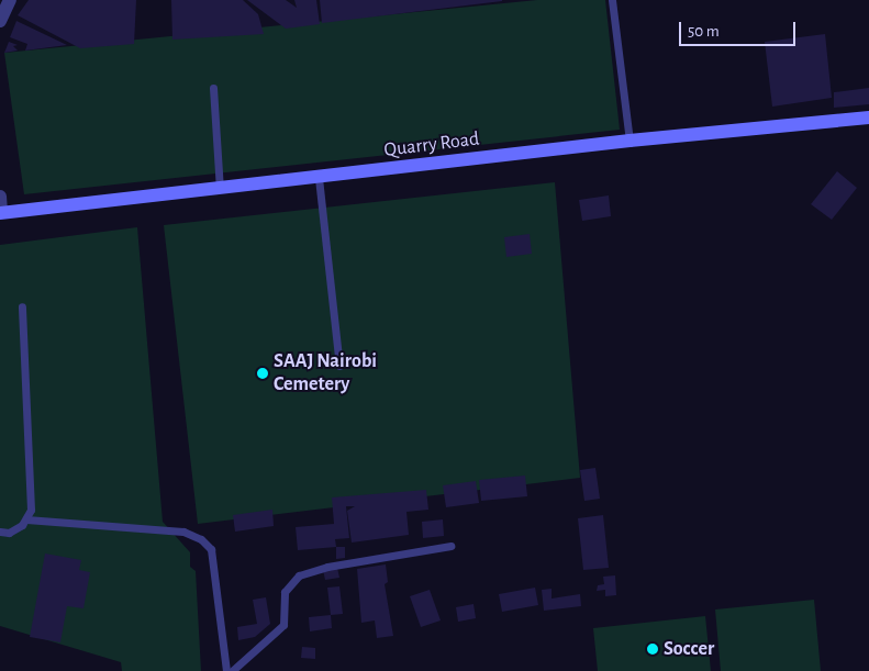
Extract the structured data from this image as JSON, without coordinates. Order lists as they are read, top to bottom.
{
  "streets": {
    "main road": ["Quarry Road"]
  },
  "places": ["SAAJ Nairobi Cemetery", "Soccer"],
  "scale_bar": "50 m"
}
